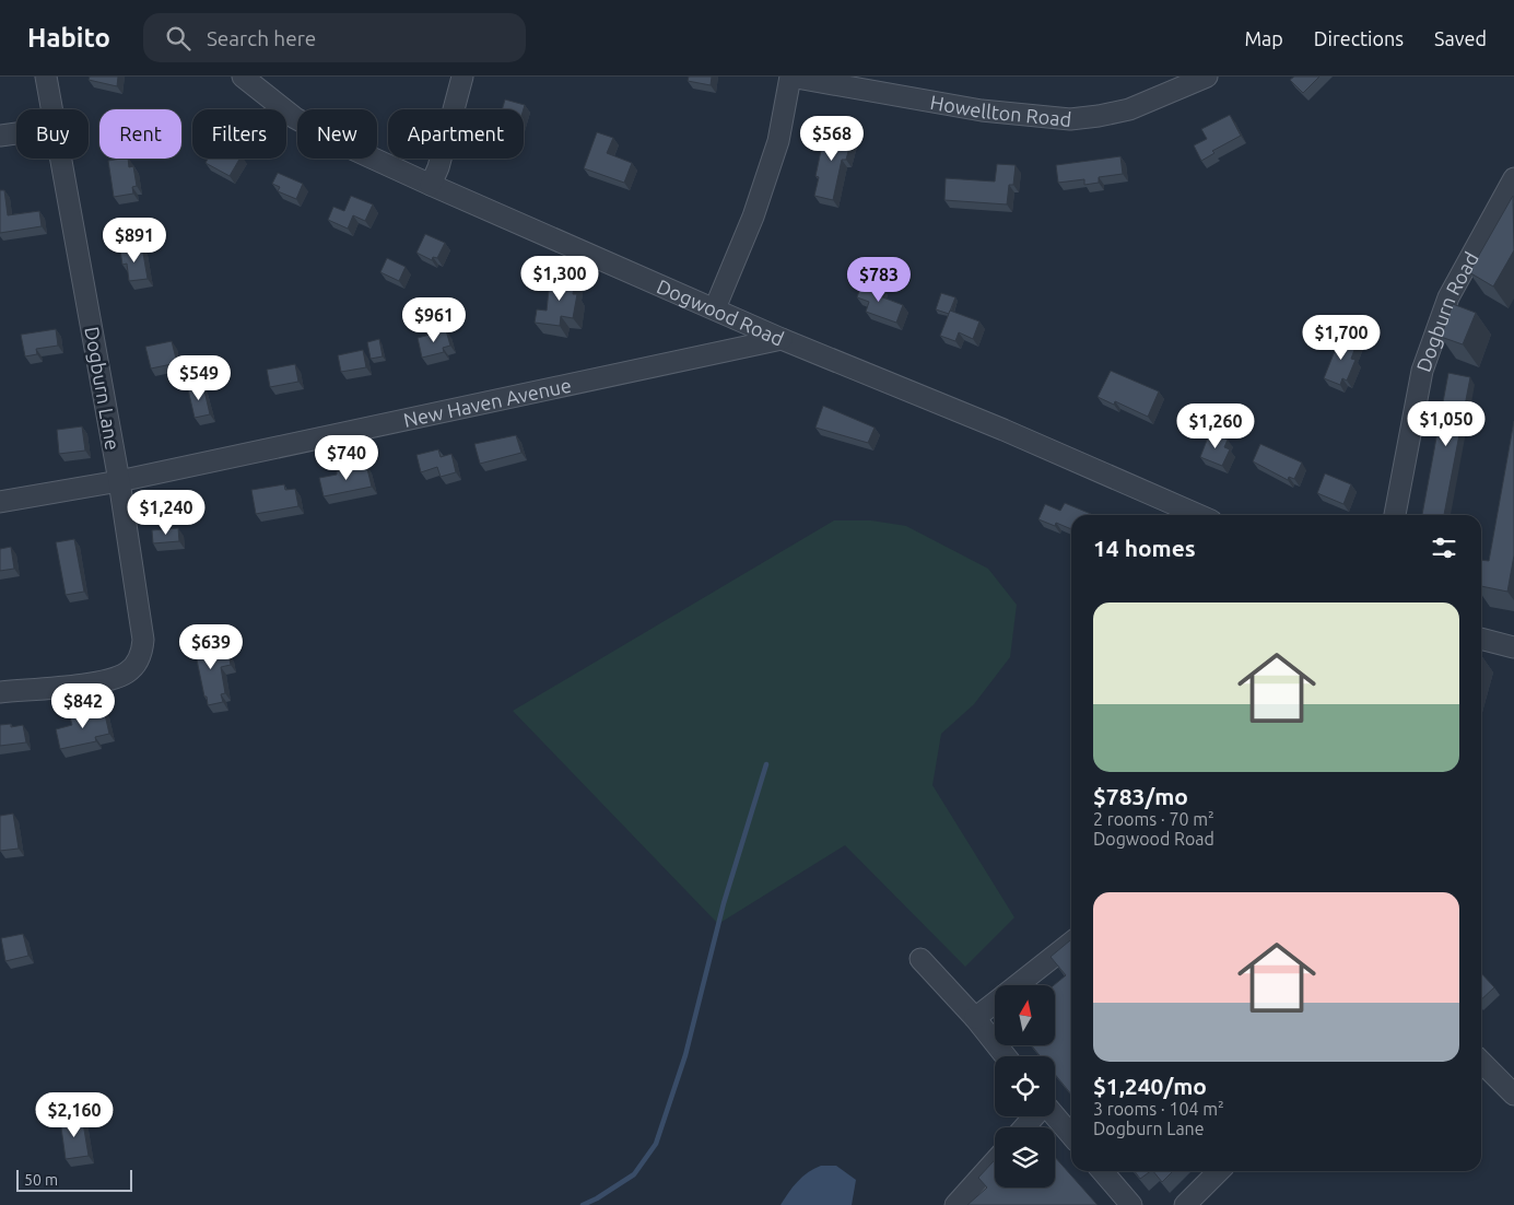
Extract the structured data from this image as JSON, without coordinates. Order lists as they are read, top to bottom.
{
  "streets": {
    "street": [
      "Howellton Road",
      "Dogwood Road",
      "Dogburn Road",
      "Dogburn Lane",
      "New Haven Avenue"
    ]
  },
  "crossings": [
    ["Dogwood Road", "New Haven Avenue"],
    ["Dogburn Lane", "New Haven Avenue"]
  ],
  "scale_bar": "50 m",
  "north": "top",
  "page": {
    "header": "Habito",
    "search": "Search here",
    "nav": ["Map", "Directions", "Saved"],
    "chip": [
      "Buy",
      "Rent",
      "Filters",
      "New",
      "Apartment"
    ],
    "price": [
      "$568",
      "$891",
      "$1,300",
      "$783",
      "$961",
      "$1,700",
      "$549",
      "$1,050",
      "$1,260",
      "$740",
      "$1,240",
      "$639",
      "$842",
      "$2,160"
    ],
    "heading": "14 homes",
    "list": [
      {
        "name": "$783/mo",
        "note": "2 rooms · 70 m² · Dogwood Road"
      },
      {
        "name": "$1,240/mo",
        "note": "3 rooms · 104 m² · Dogburn Lane"
      }
    ],
    "scale": "50 m"
  }
}
